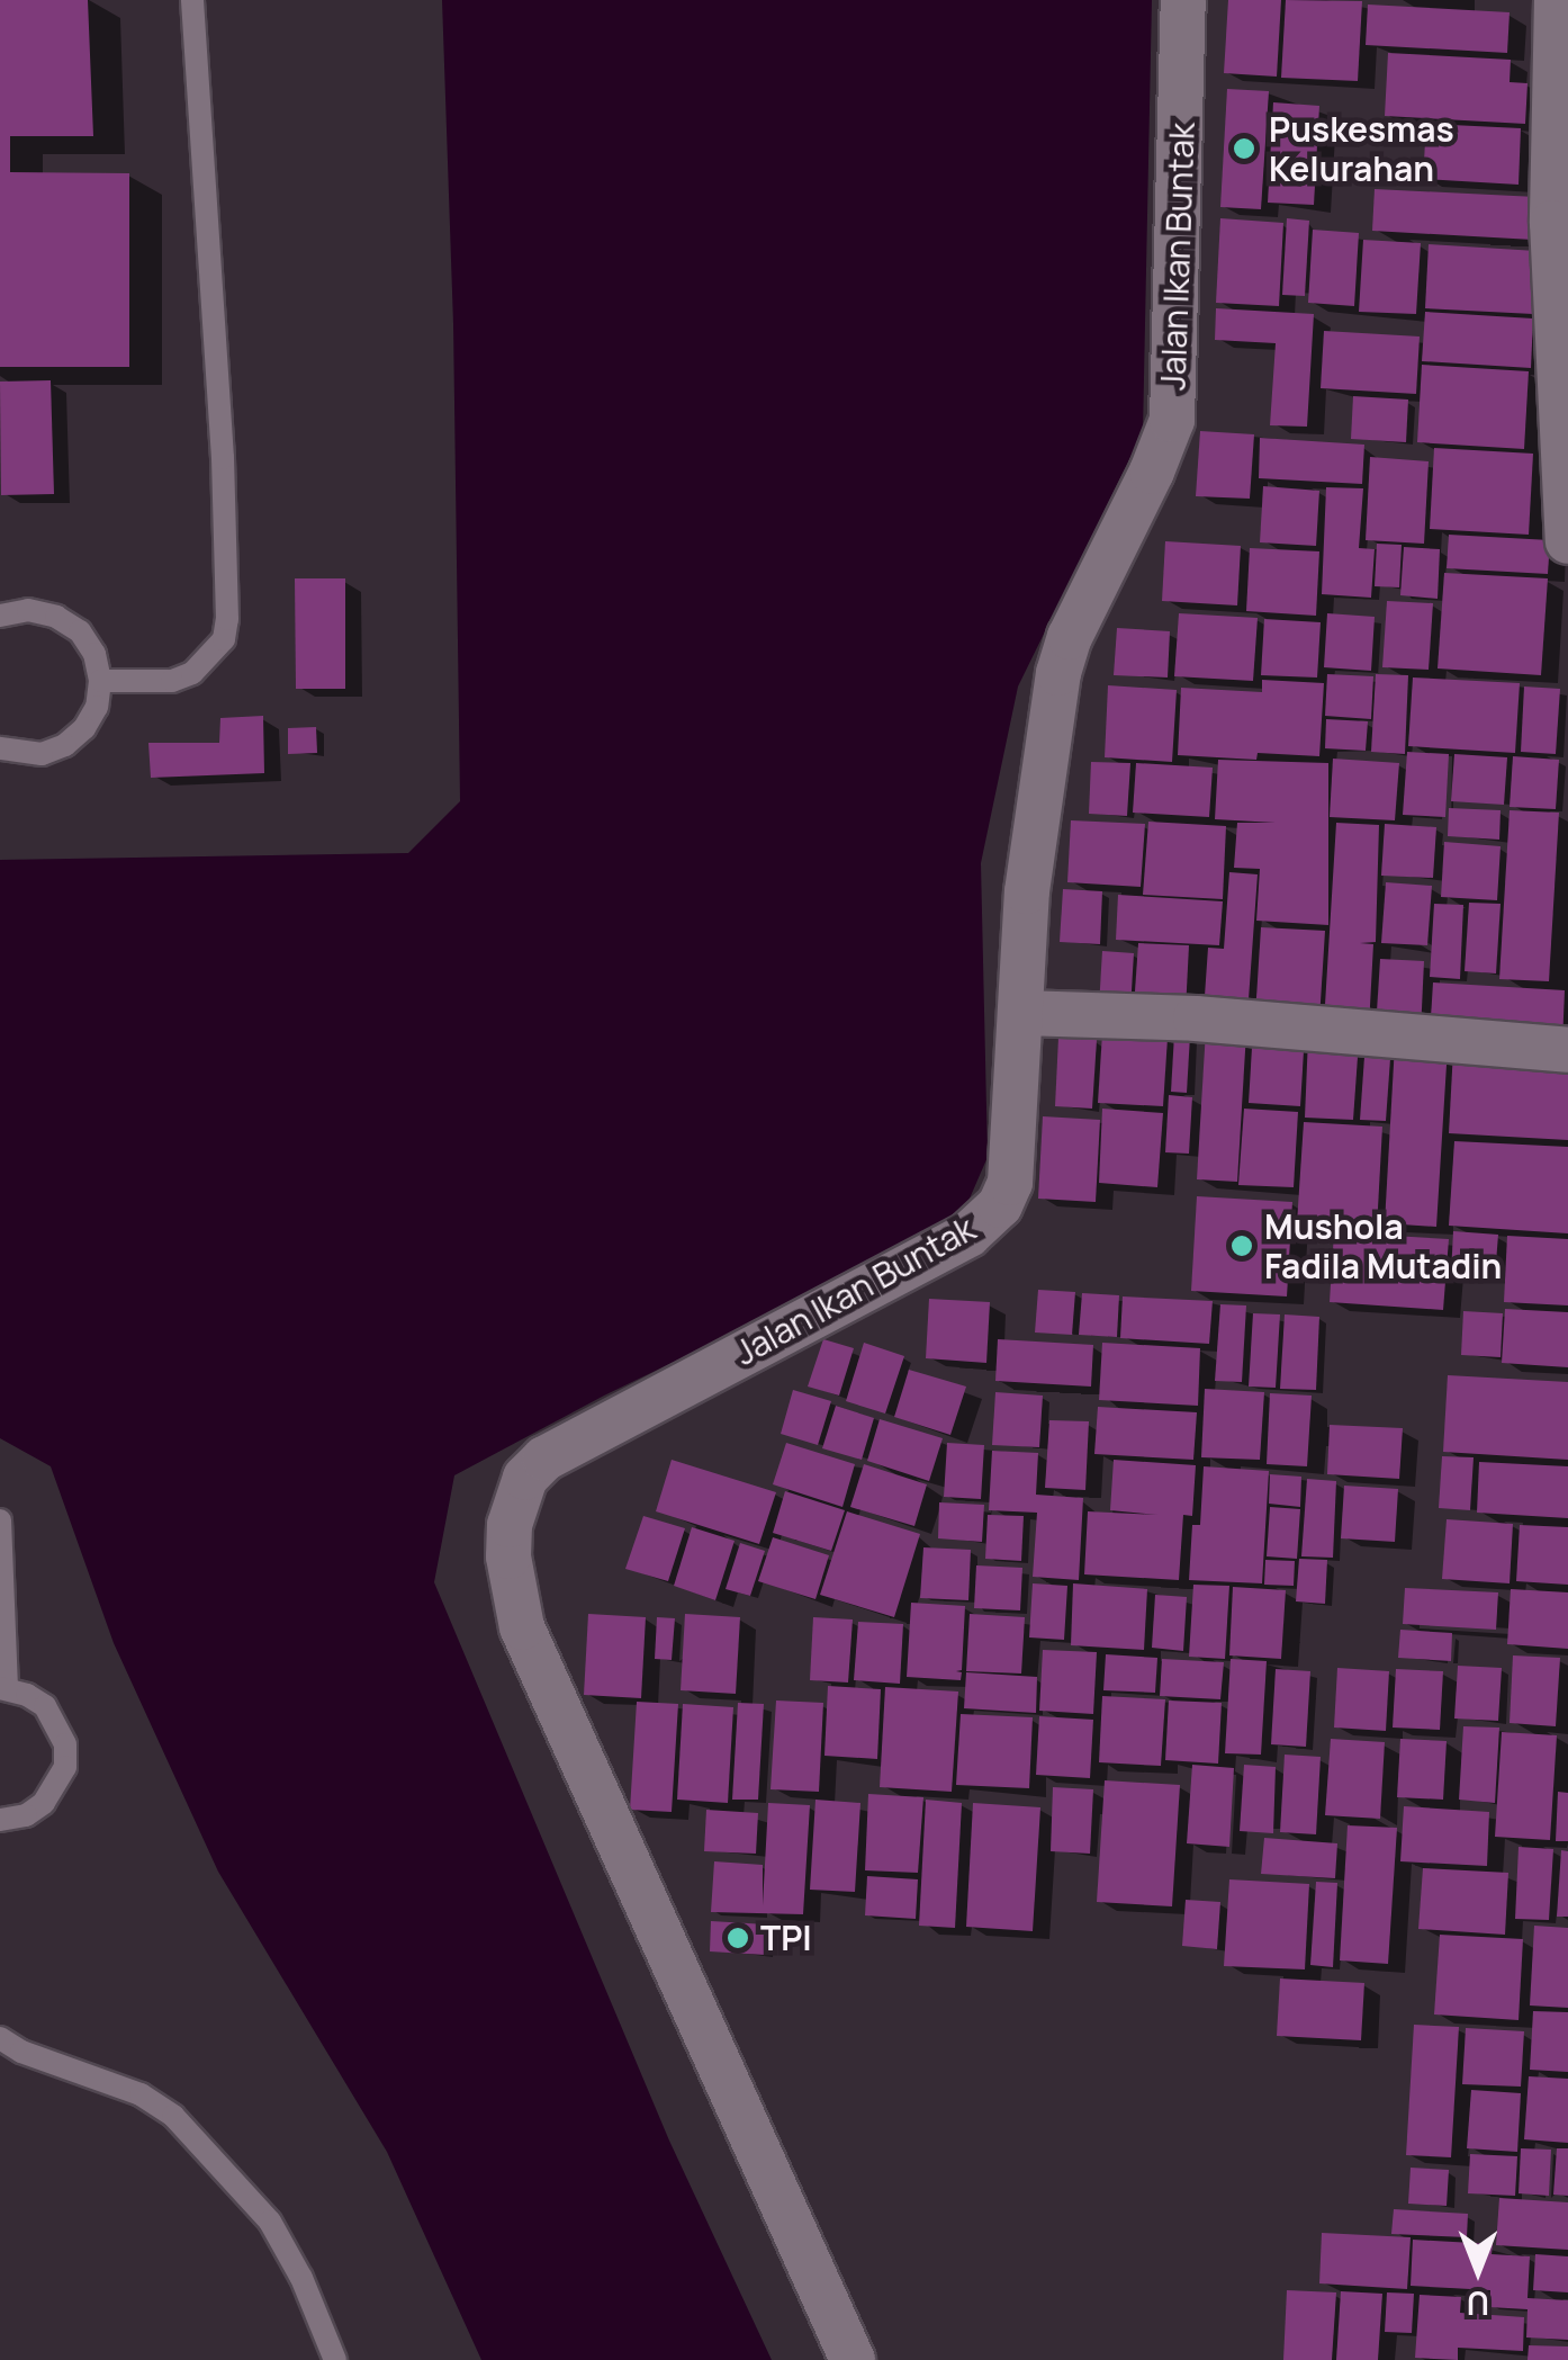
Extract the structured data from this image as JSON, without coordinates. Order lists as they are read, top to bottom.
{
  "streets": {
    "street": ["Jalan Ikan Buntak"]
  },
  "places": ["Puskesmas Kelurahan", "Mushola Fadila Mutadin", "TPI"],
  "north": "bottom"
}
